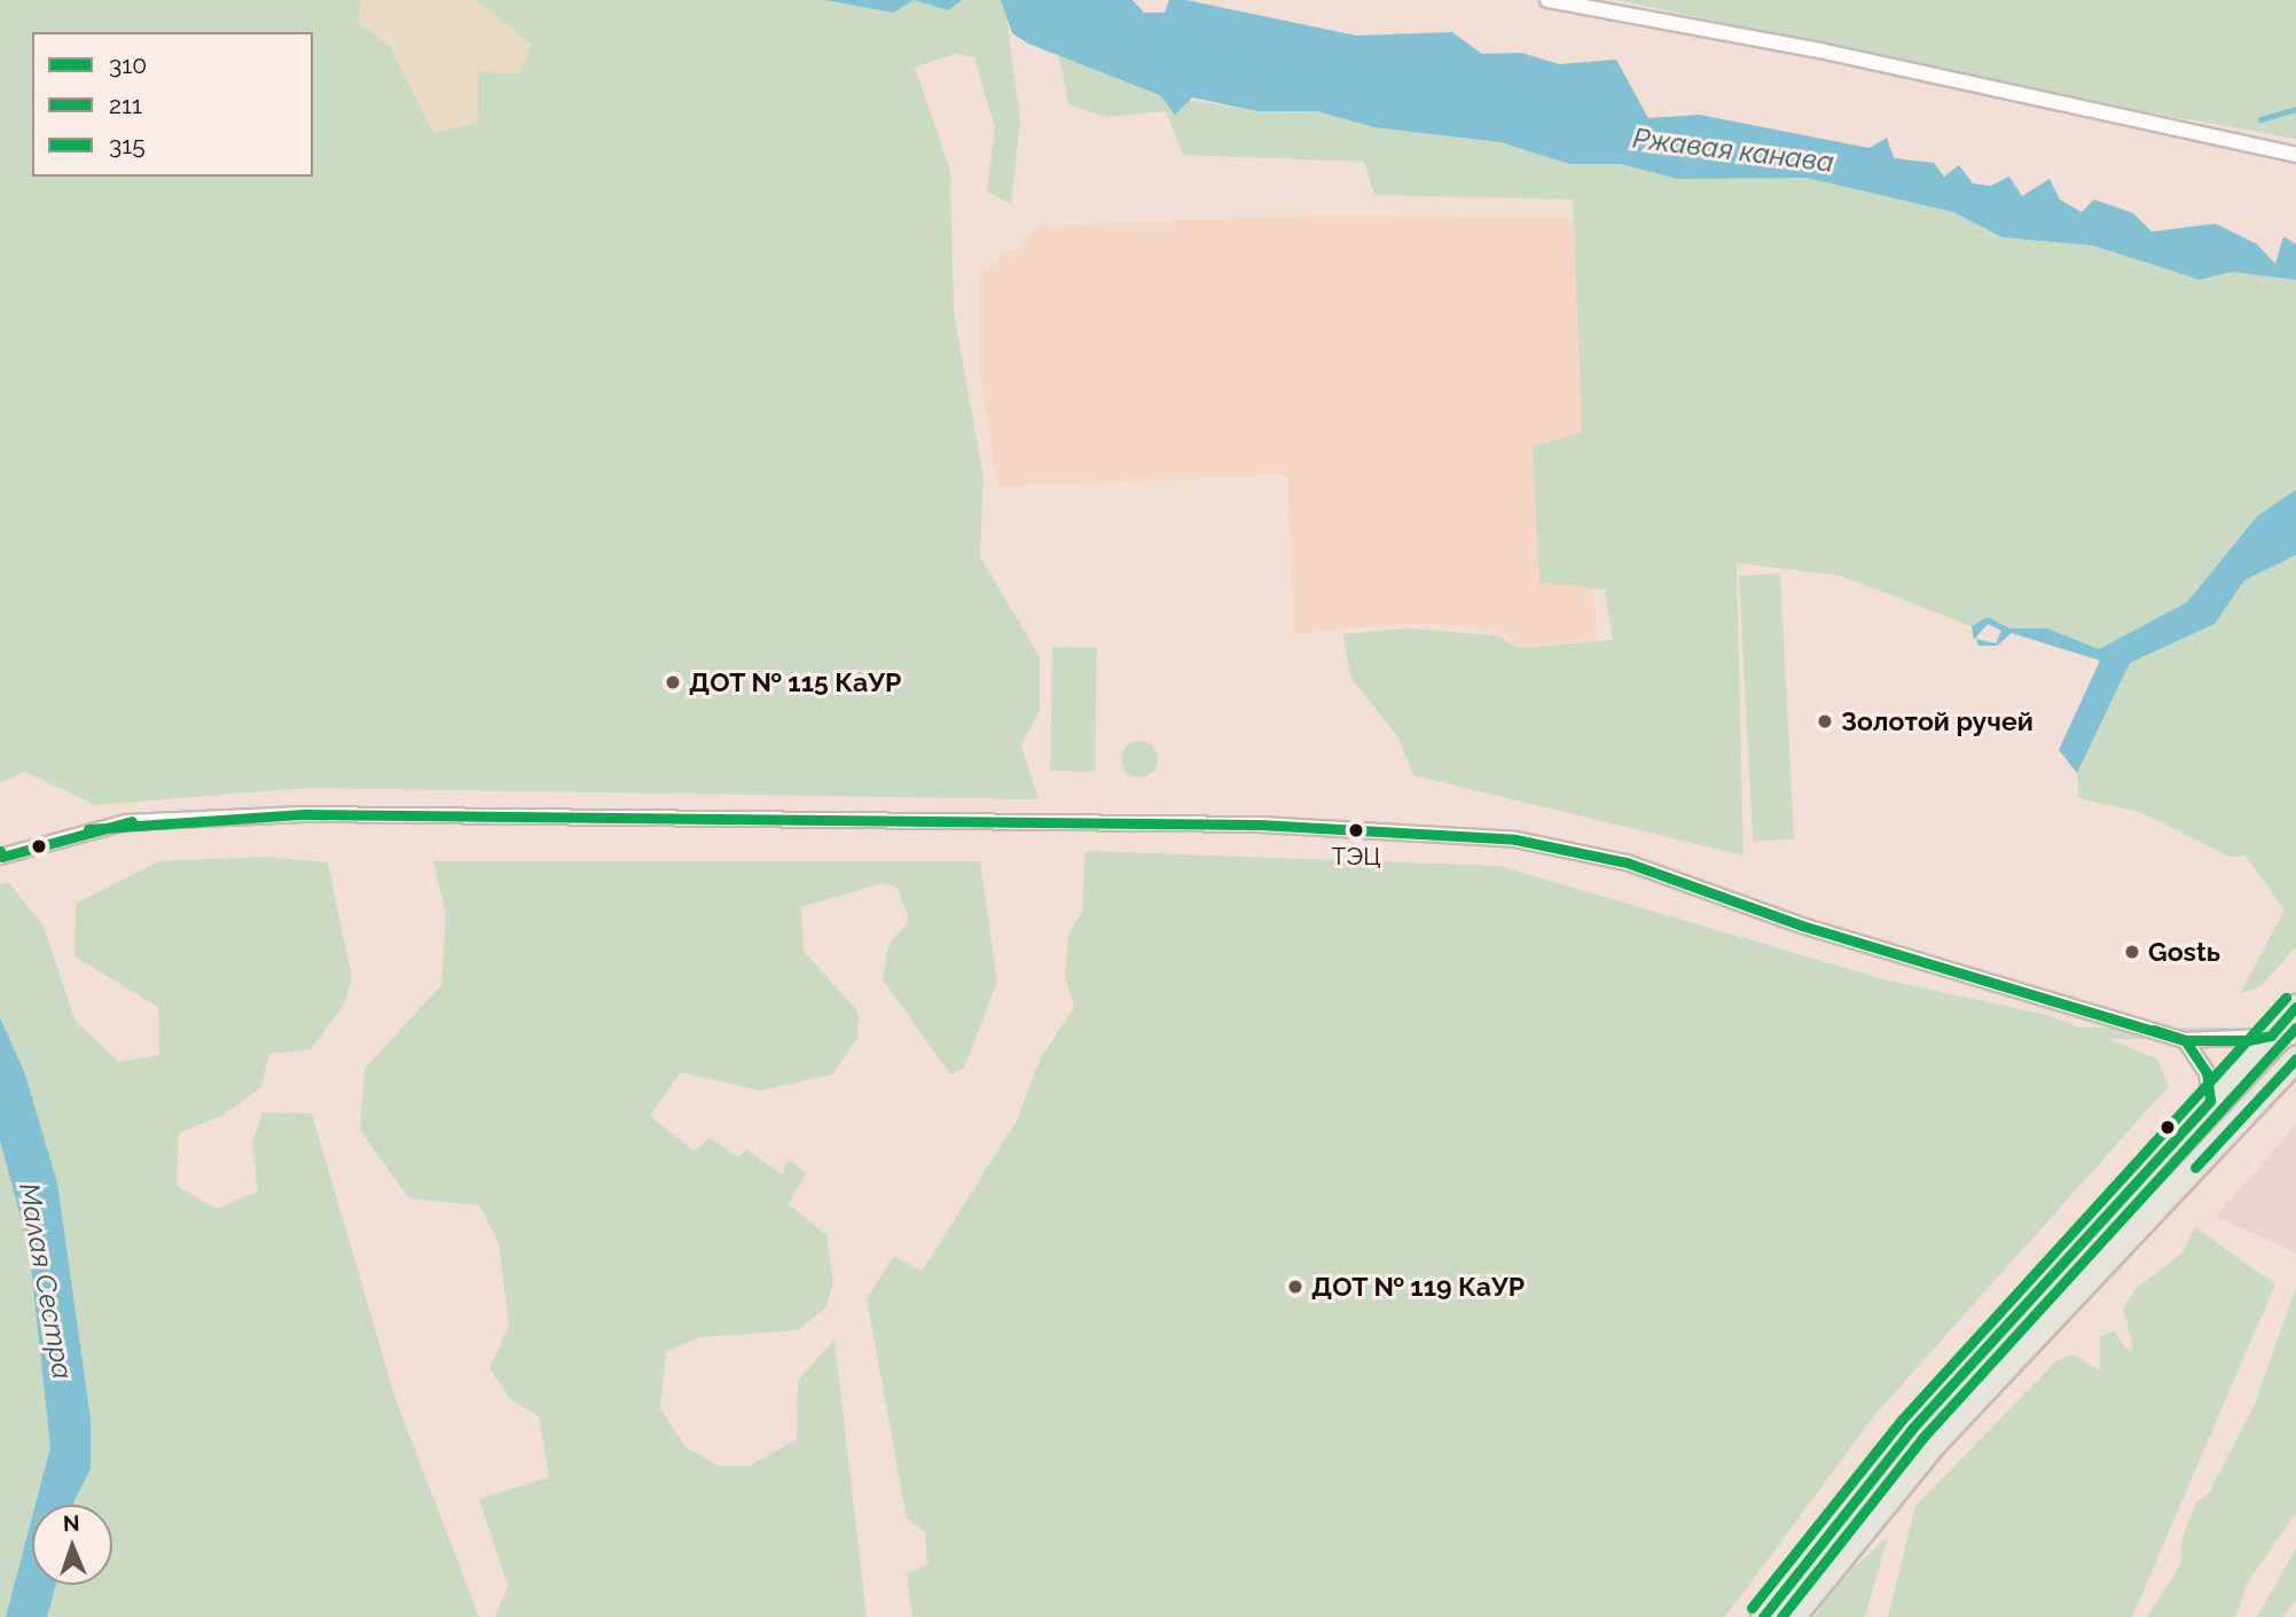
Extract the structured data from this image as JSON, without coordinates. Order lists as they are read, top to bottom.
{
  "water": ["Ржавая канава", "Малая Сестра"],
  "places": [
    "ДОТ № 115 КаУР",
    "Золотой ручей",
    "ТЭЦ",
    "Gostь",
    "ДОТ № 119 КаУР"
  ],
  "lines": ["transit line 310", "transit line 315", "transit line 211"],
  "legend": ["310", "211", "315"],
  "north": "top"
}
